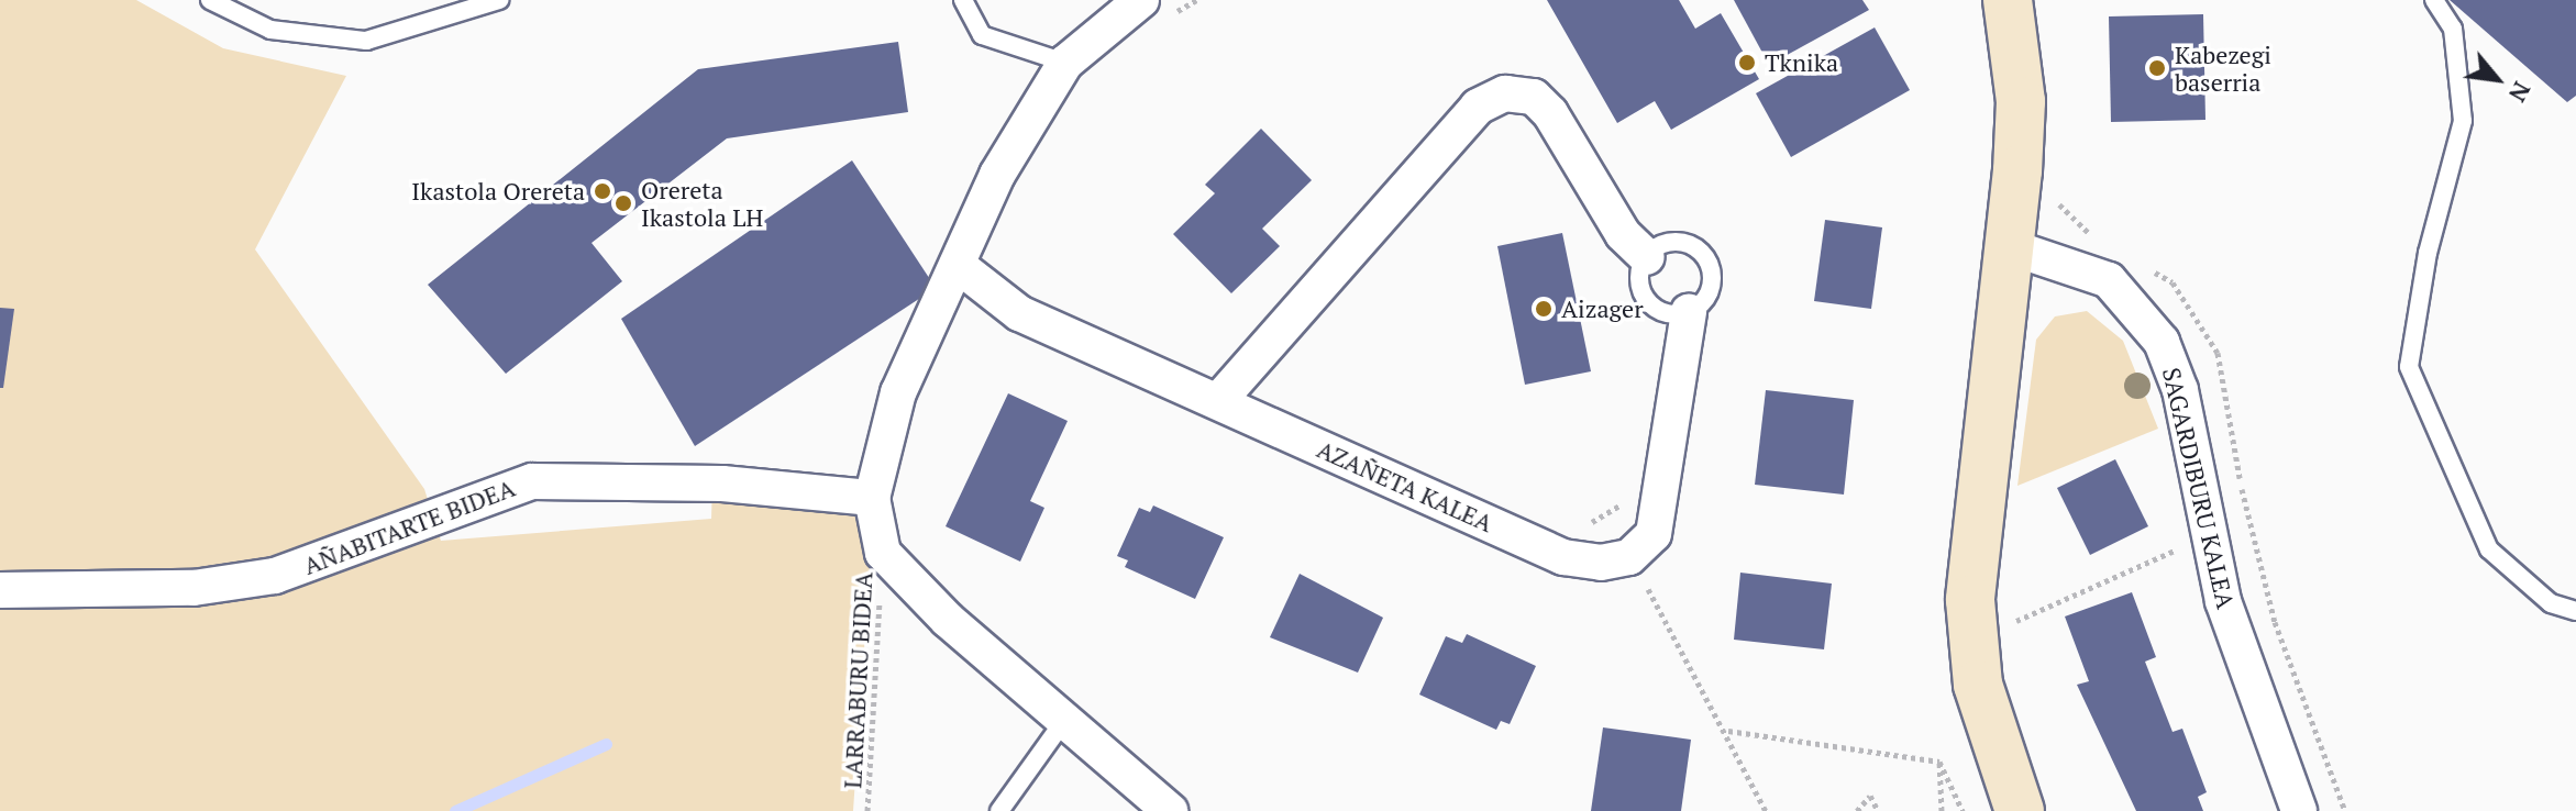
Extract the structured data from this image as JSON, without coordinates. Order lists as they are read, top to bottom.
{
  "streets": {
    "street": ["AZAÑETA KALEA", "SAGARDIBURU KALEA", "AÑABITARTE BIDEA"],
    "path": ["LARRABURU BIDEA"]
  },
  "places": [
    "Tknika",
    "Kabezegi baserria",
    "Ikastola Orereta",
    "Orereta Ikastola LH",
    "Aizager"
  ],
  "north": "bottom right"
}
